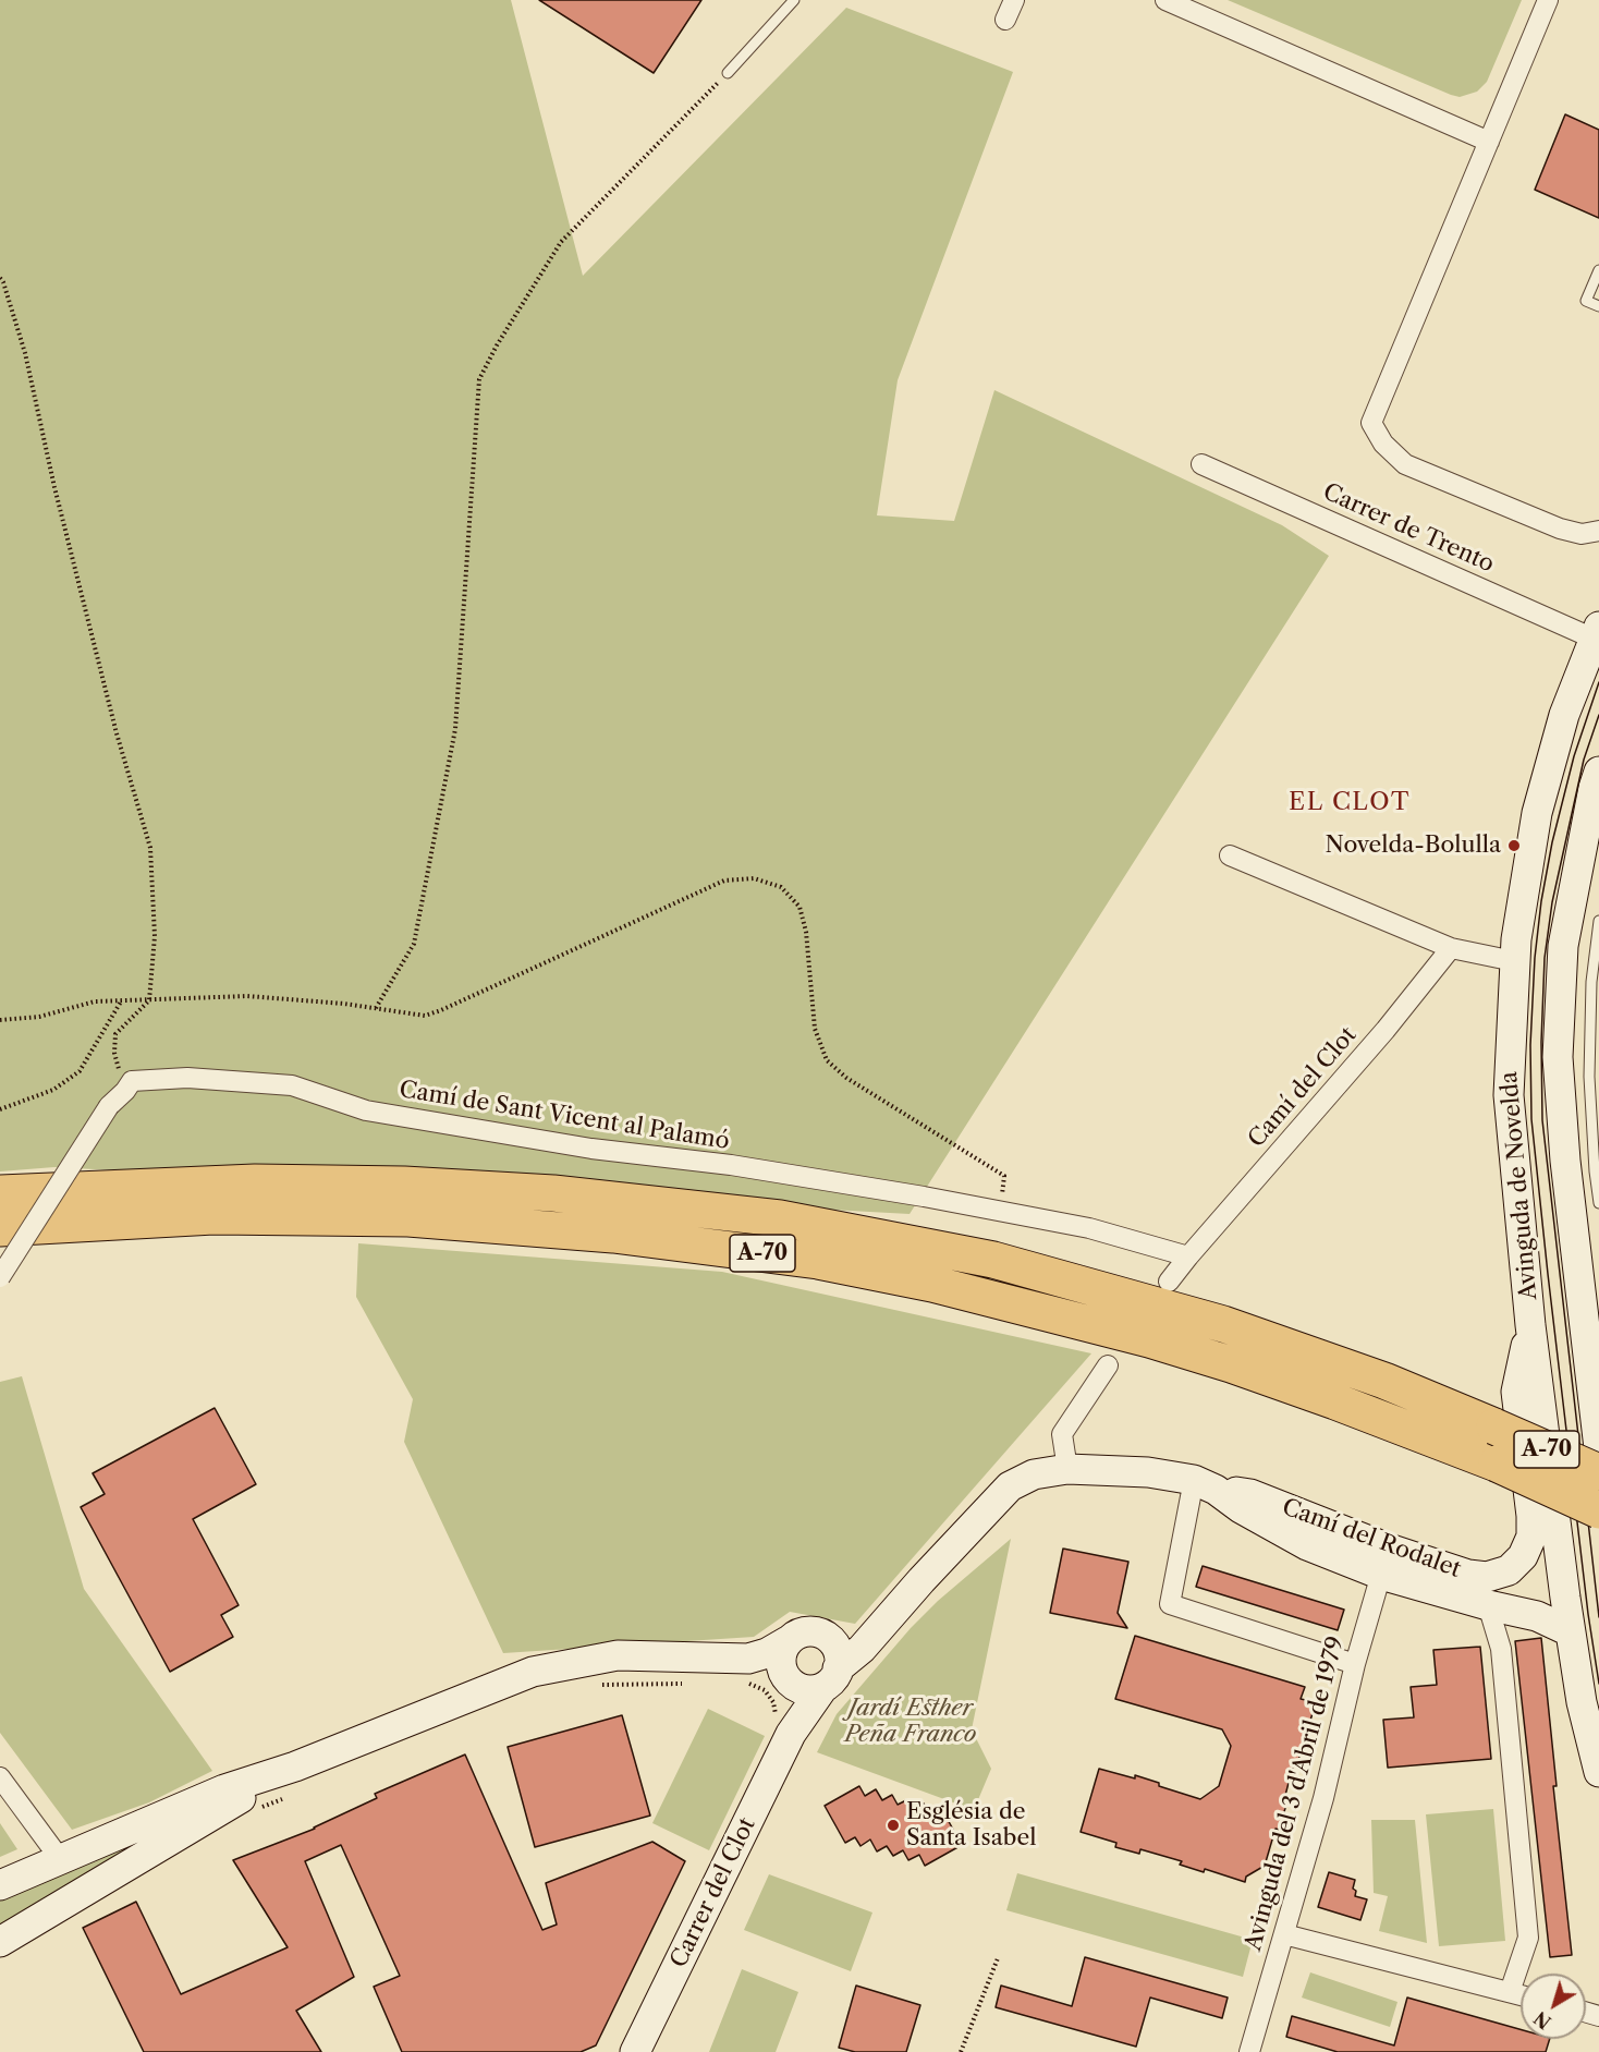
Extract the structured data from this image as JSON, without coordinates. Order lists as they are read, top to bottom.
{
  "streets": {
    "highway": ["A-70"],
    "street": [
      "Carrer de Trento",
      "Camí del Clot",
      "Camí de Sant Vicent al Palamó",
      "Avinguda de Novelda",
      "Camí del Rodalet",
      "Avinguda del 3 d'Abril de 1979",
      "Carrer del Clot"
    ]
  },
  "crossings": [
    ["Carrer de Trento", "Avinguda de Novelda"],
    ["Camí del Clot", "Camí de Sant Vicent al Palamó"],
    ["Avinguda de Novelda", "Camí del Rodalet"],
    ["Camí del Rodalet", "Avinguda del 3 d'Abril de 1979"],
    ["Camí del Rodalet", "Carrer del Clot"]
  ],
  "districts": ["EL CLOT"],
  "parks": ["Jardí Esther Peña Franco"],
  "places": ["Novelda-Bolulla", "Església de Santa Isabel"],
  "north": "bottom left"
}
